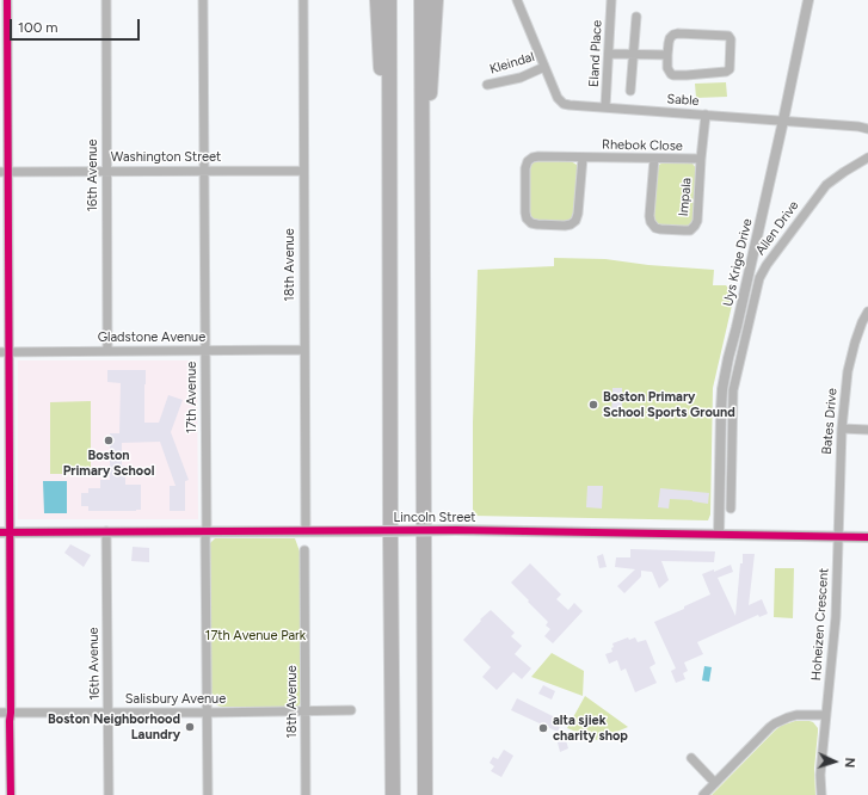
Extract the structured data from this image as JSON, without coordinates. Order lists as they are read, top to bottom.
{
  "streets": {
    "street": [
      "Eland Place",
      "Kleindal",
      "Sable",
      "Rhebok Close",
      "Washington Street",
      "16th Avenue",
      "Impala",
      "Allen Drive",
      "Uys Krige Drive",
      "18th Avenue",
      "Gladstone Avenue",
      "17th Avenue",
      "Bates Drive",
      "Lincoln Street",
      "Hoheizen Crescent",
      "Salisbury Avenue"
    ]
  },
  "crossings": [
    ["Eland Place", "Sable"],
    ["Kleindal", "Sable"],
    ["Sable", "Impala"],
    ["Sable", "Uys Krige Drive"],
    ["Rhebok Close", "Impala"],
    ["Washington Street", "16th Avenue"],
    ["Washington Street", "18th Avenue"],
    ["Washington Street", "17th Avenue"],
    ["16th Avenue", "Gladstone Avenue"],
    ["16th Avenue", "Lincoln Street"],
    ["16th Avenue", "Salisbury Avenue"],
    ["Uys Krige Drive", "Lincoln Street"],
    ["18th Avenue", "Gladstone Avenue"],
    ["18th Avenue", "Lincoln Street"],
    ["18th Avenue", "Salisbury Avenue"],
    ["Gladstone Avenue", "17th Avenue"],
    ["17th Avenue", "Lincoln Street"],
    ["17th Avenue", "Salisbury Avenue"],
    ["Bates Drive", "Lincoln Street"],
    ["Bates Drive", "Hoheizen Crescent"],
    ["Lincoln Street", "Hoheizen Crescent"]
  ],
  "parks": ["17th Avenue Park"],
  "places": [
    "Boston Primary School Sports Ground",
    "Boston Primary School",
    "Boston Neighborhood Laundry",
    "alta sjiek charity shop"
  ],
  "scale_bar": "100 m",
  "north": "right"
}
